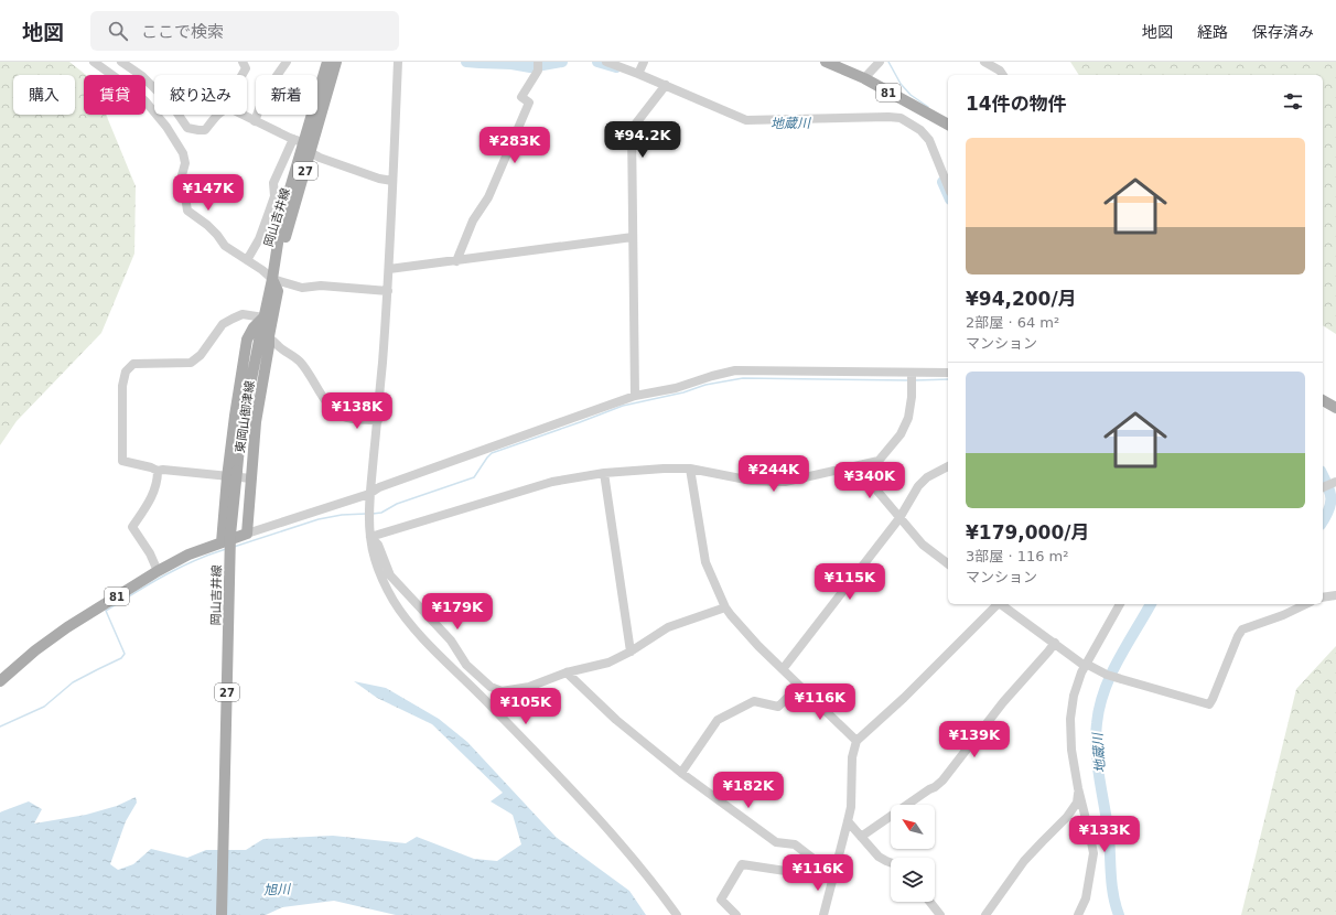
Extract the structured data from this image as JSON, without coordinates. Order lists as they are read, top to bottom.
{
  "streets": {
    "main road": [
      "81",
      "27",
      "岡山吉井線",
      "東岡山御津線"
    ]
  },
  "crossings": [
    ["81", "東岡山御津線"],
    ["岡山吉井線", "東岡山御津線"]
  ],
  "water": ["地蔵川", "旭川"],
  "north": "top left",
  "page": {
    "header": "地図",
    "search": "ここで検索",
    "nav": ["地図", "経路", "保存済み"],
    "chip": [
      "購入",
      "賃貸",
      "絞り込み",
      "新着"
    ],
    "heading": "14件の物件",
    "price": [
      "¥94.2K",
      "¥283K",
      "¥147K",
      "¥138K",
      "¥244K",
      "¥340K",
      "¥115K",
      "¥179K",
      "¥116K",
      "¥105K",
      "¥139K",
      "¥182K",
      "¥133K",
      "¥116K"
    ],
    "list": [
      {
        "name": "¥94,200/月",
        "note": "2部屋 · 64 m² · マンション"
      },
      {
        "name": "¥179,000/月",
        "note": "3部屋 · 116 m² · マンション"
      }
    ]
  }
}
